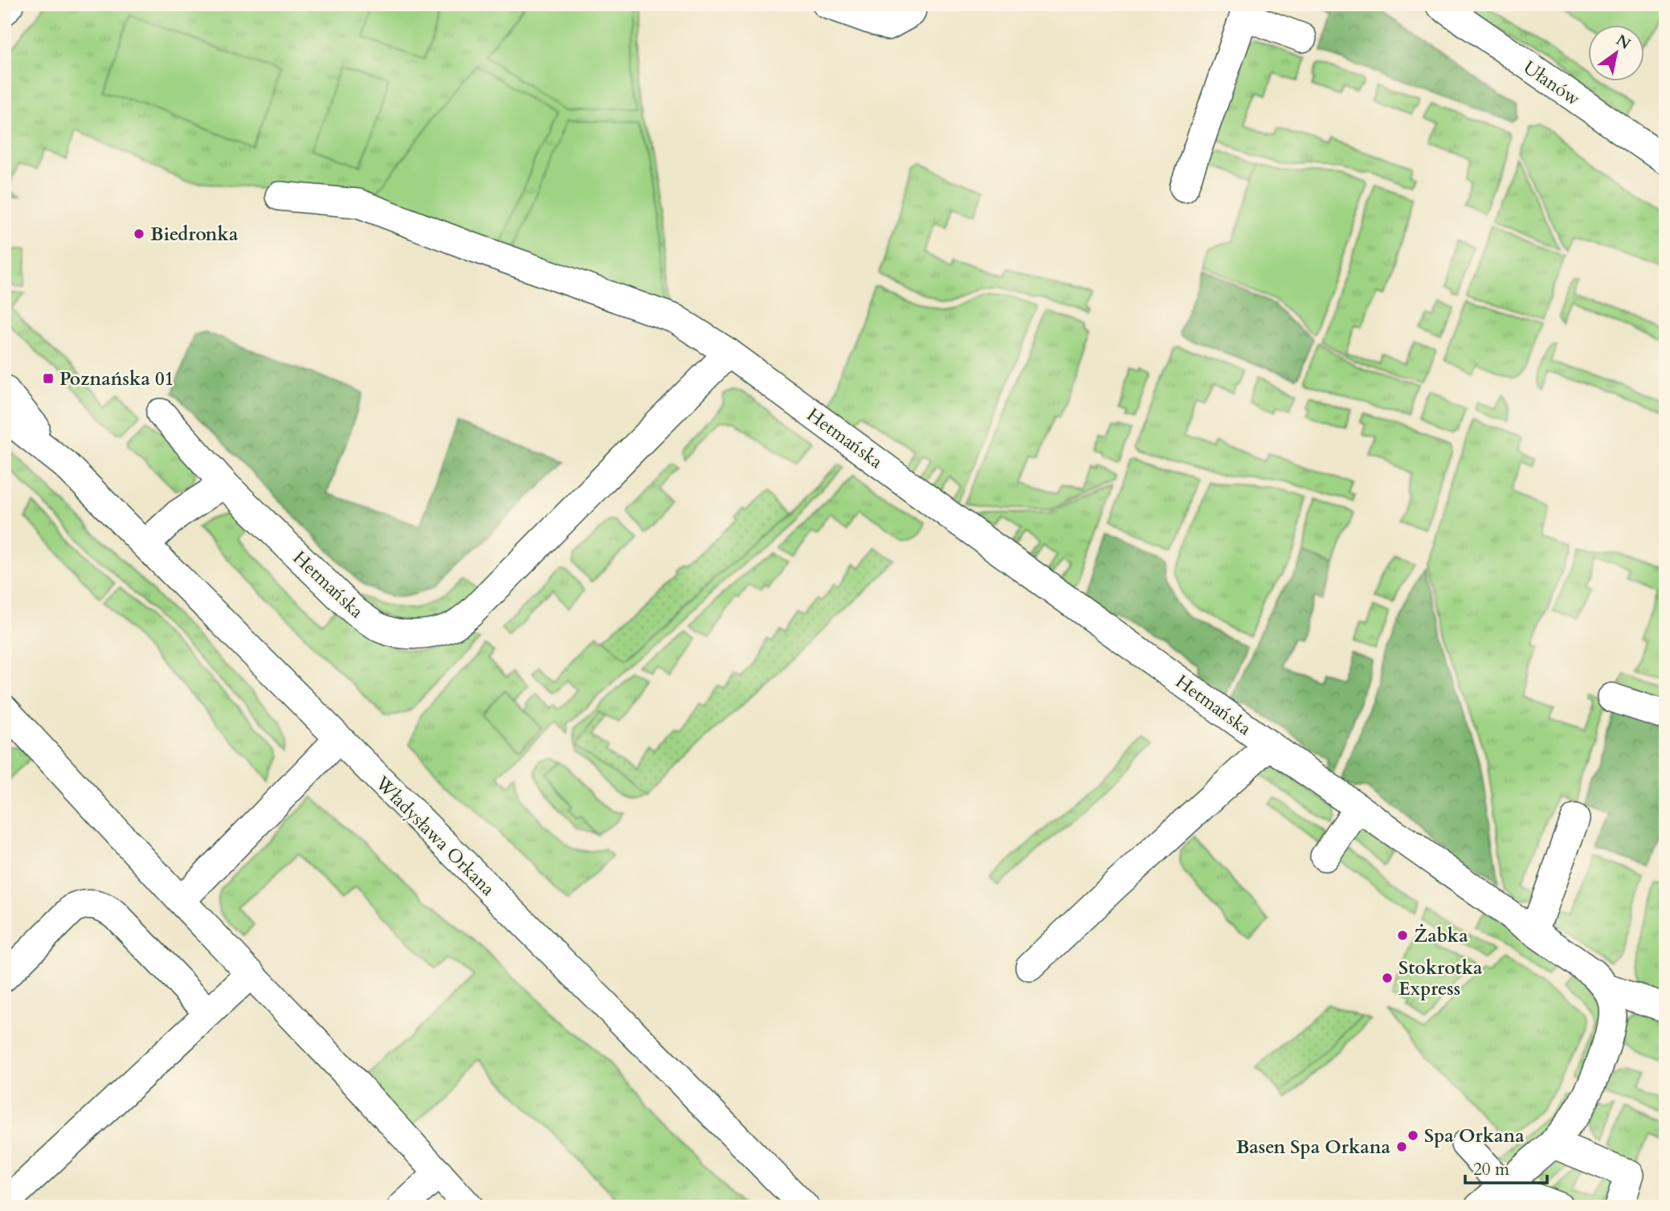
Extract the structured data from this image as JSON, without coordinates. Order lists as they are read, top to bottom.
{
  "streets": {
    "street": ["Ułanów", "Hetmańska", "Władysława Orkana"]
  },
  "places": {
    "other": [
      "Biedronka",
      "Żabka",
      "Stokrotka Express",
      "Spa Orkana",
      "Basen Spa Orkana"
    ],
    "transit": ["Poznańska 01"]
  },
  "scale_bar": "20 m",
  "north": "top right"
}
